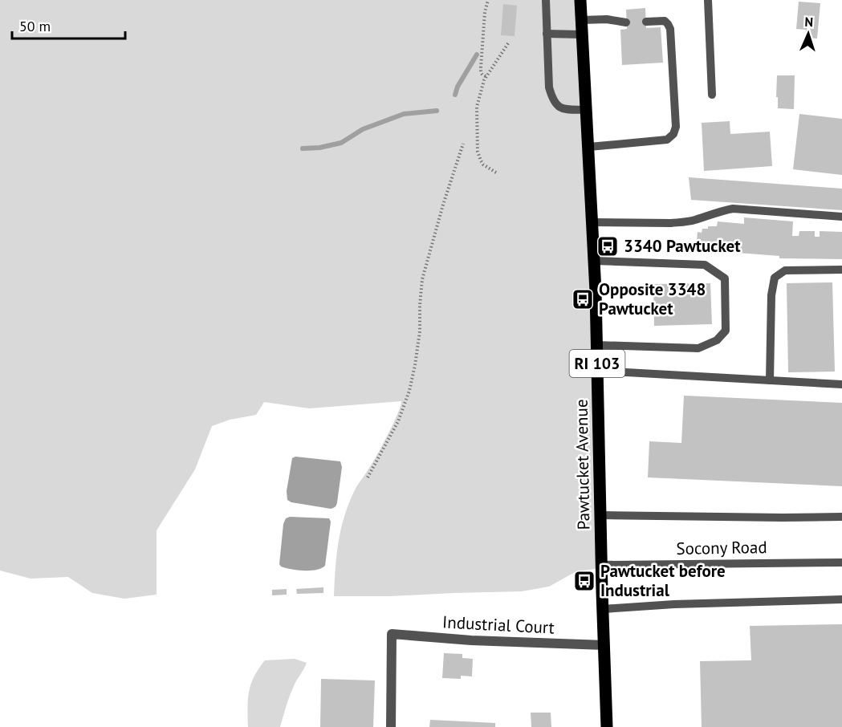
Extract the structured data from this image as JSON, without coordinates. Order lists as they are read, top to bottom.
{
  "streets": {
    "main road": ["RI 103", "Pawtucket Avenue"],
    "street": ["Industrial Court"],
    "lane": ["Socony Road"]
  },
  "crossings": [
    ["Pawtucket Avenue", "Socony Road"],
    ["Pawtucket Avenue", "Industrial Court"]
  ],
  "places": {
    "bus stop": ["3340 Pawtucket", "Opposite 3348 Pawtucket", "Pawtucket before Industrial"]
  },
  "scale_bar": "50 m",
  "north": "top"
}
